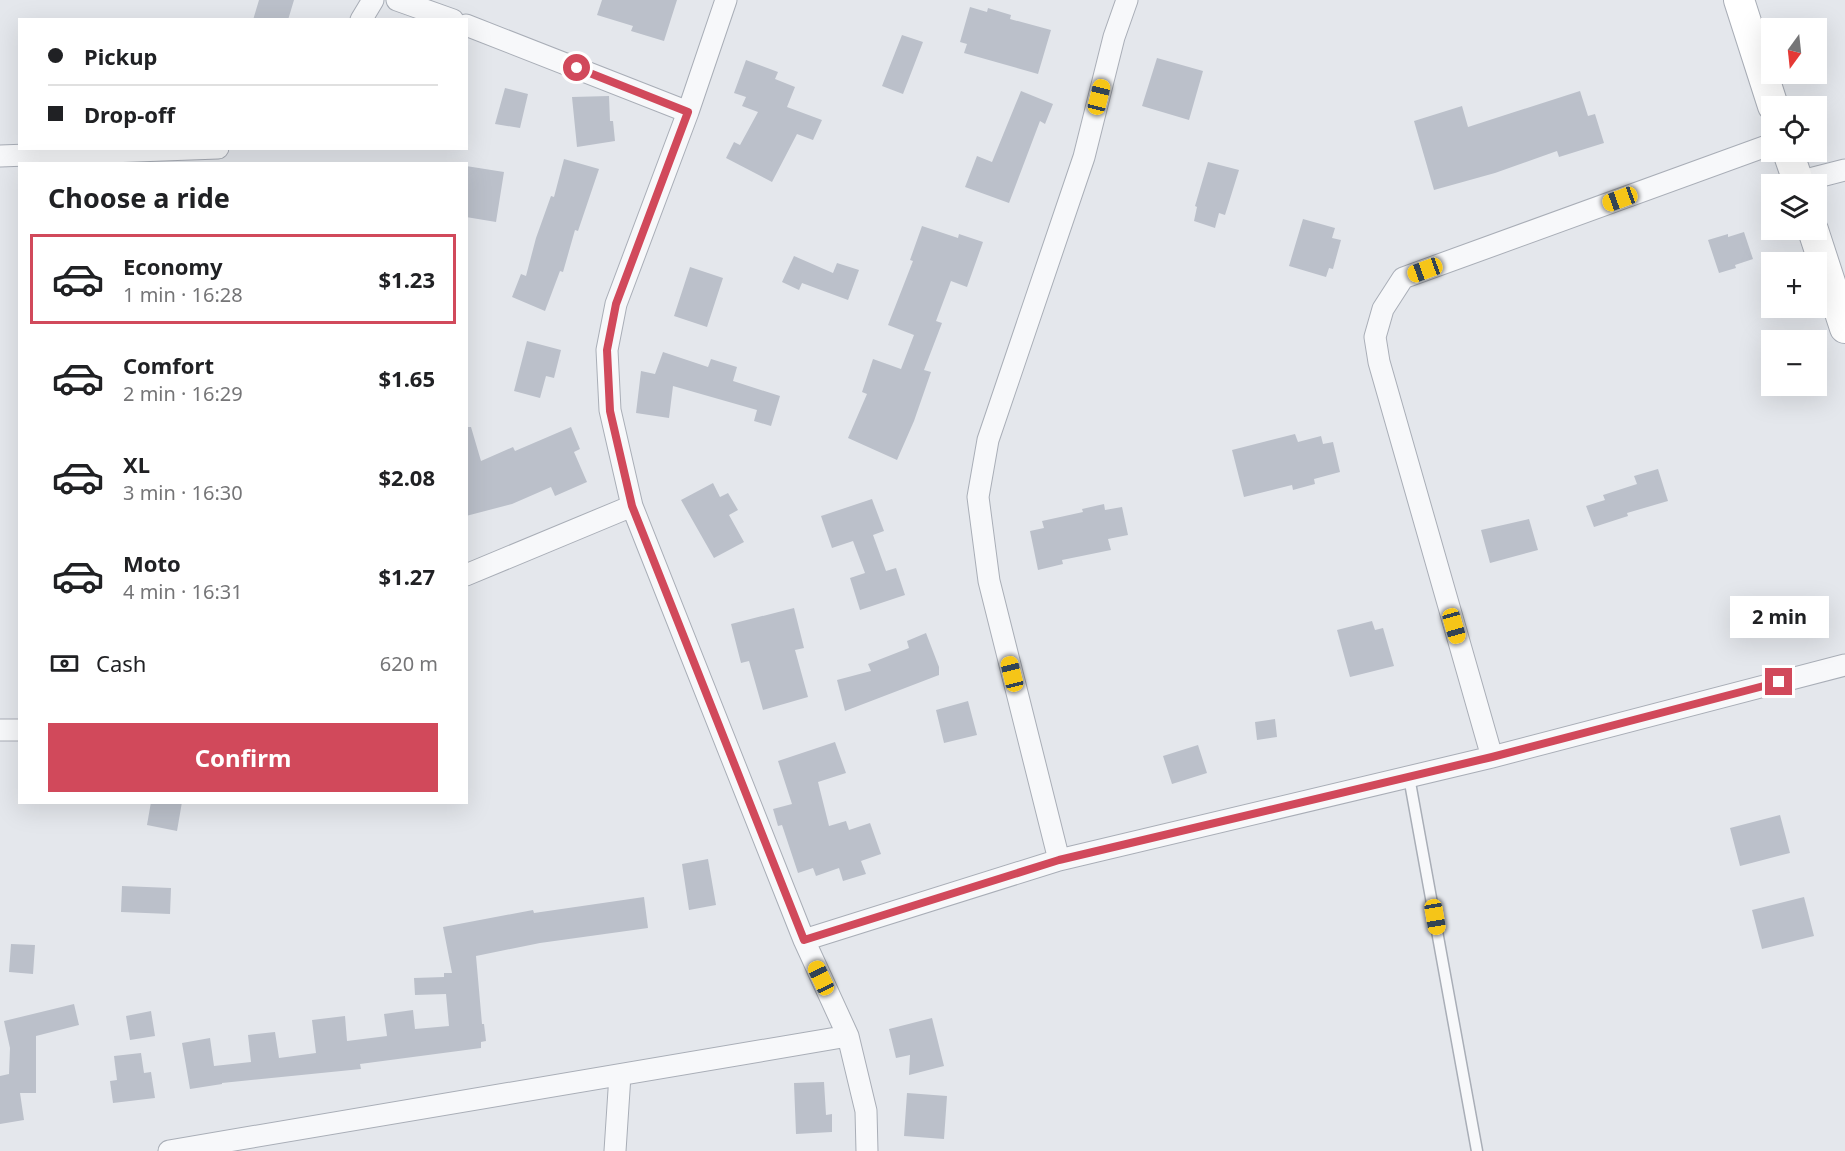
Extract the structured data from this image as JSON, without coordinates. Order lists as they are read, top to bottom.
{
  "north": "bottom",
  "page": {
    "map_buttons": ["+", "−"],
    "banner": ["Pickup", "Drop-off"],
    "heading": "Choose a ride",
    "list": [
      {
        "name": "Economy",
        "note": "1 min · 16:28",
        "value": "$1.23"
      },
      {
        "name": "Comfort",
        "note": "2 min · 16:29",
        "value": "$1.65"
      },
      {
        "name": "XL",
        "note": "3 min · 16:30",
        "value": "$2.08"
      },
      {
        "name": "Moto",
        "note": "4 min · 16:31",
        "value": "$1.27"
      }
    ],
    "bubble": "2 min",
    "pay": ["Cash", "620 m"],
    "buttons": "Confirm"
  }
}
